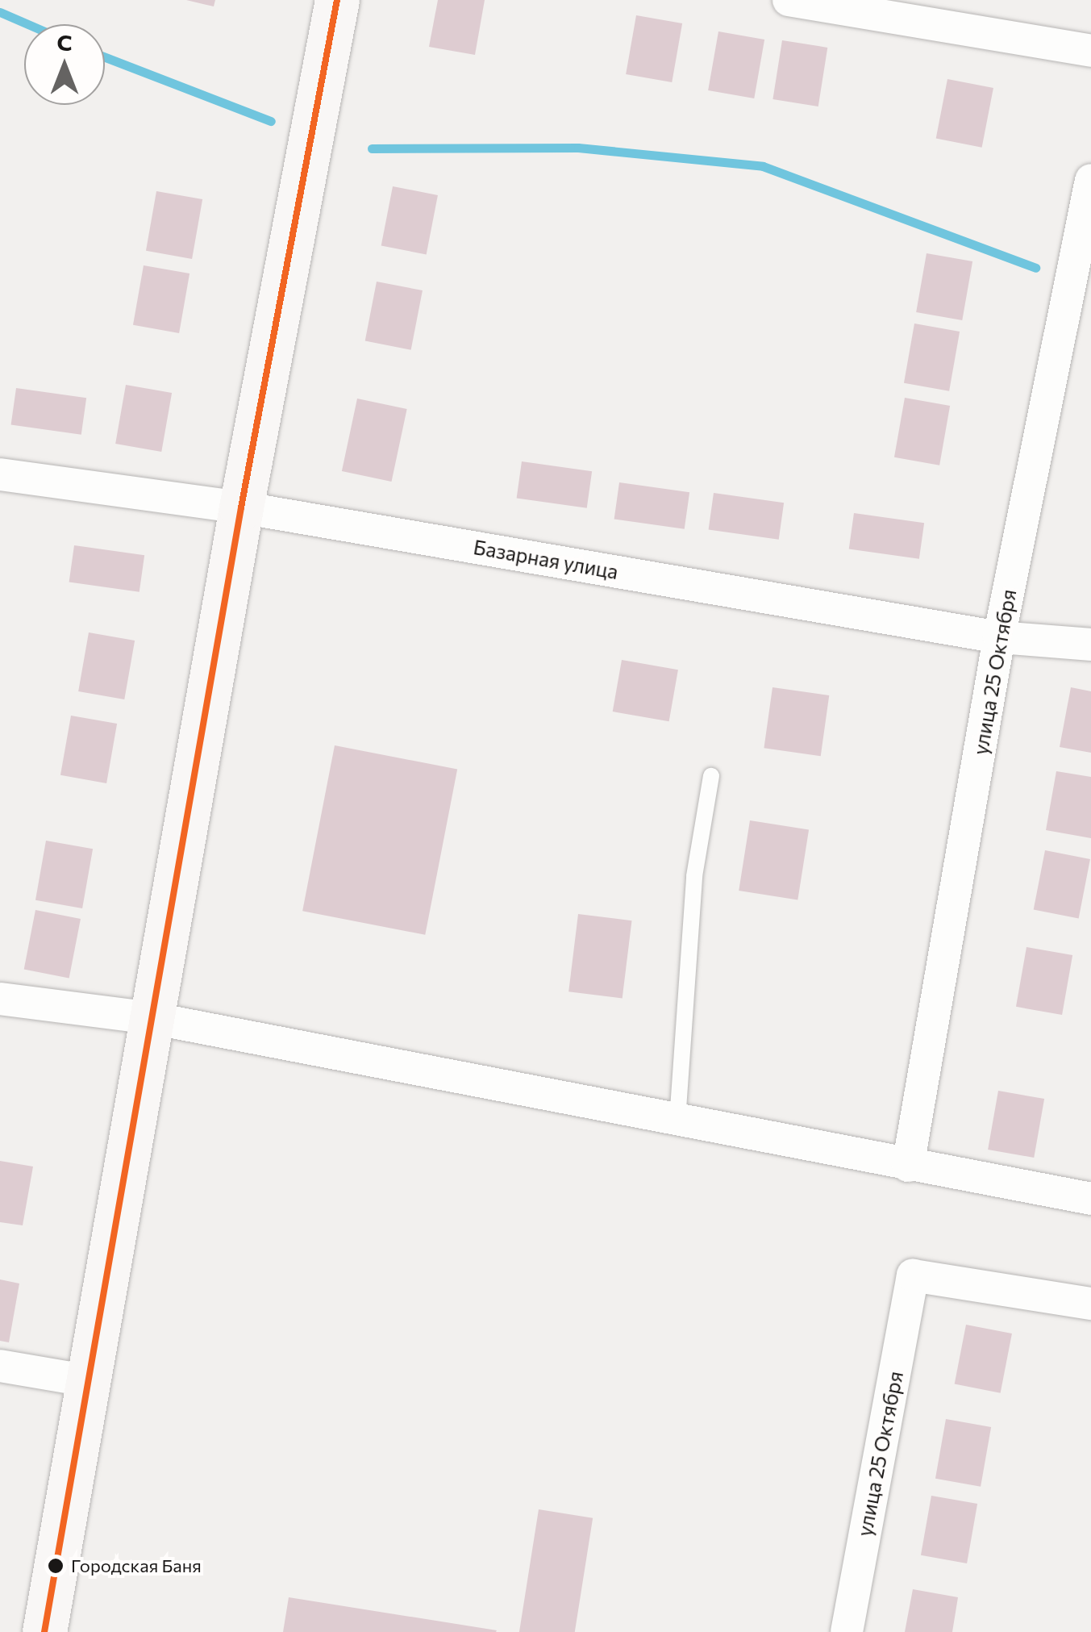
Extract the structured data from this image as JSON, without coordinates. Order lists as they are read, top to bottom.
{
  "streets": {
    "street": ["Базарная улица", "улица 25 Октября"]
  },
  "crossings": [
    ["Базарная улица", "улица 25 Октября"]
  ],
  "places": ["Городская Баня"],
  "north": "top"
}
